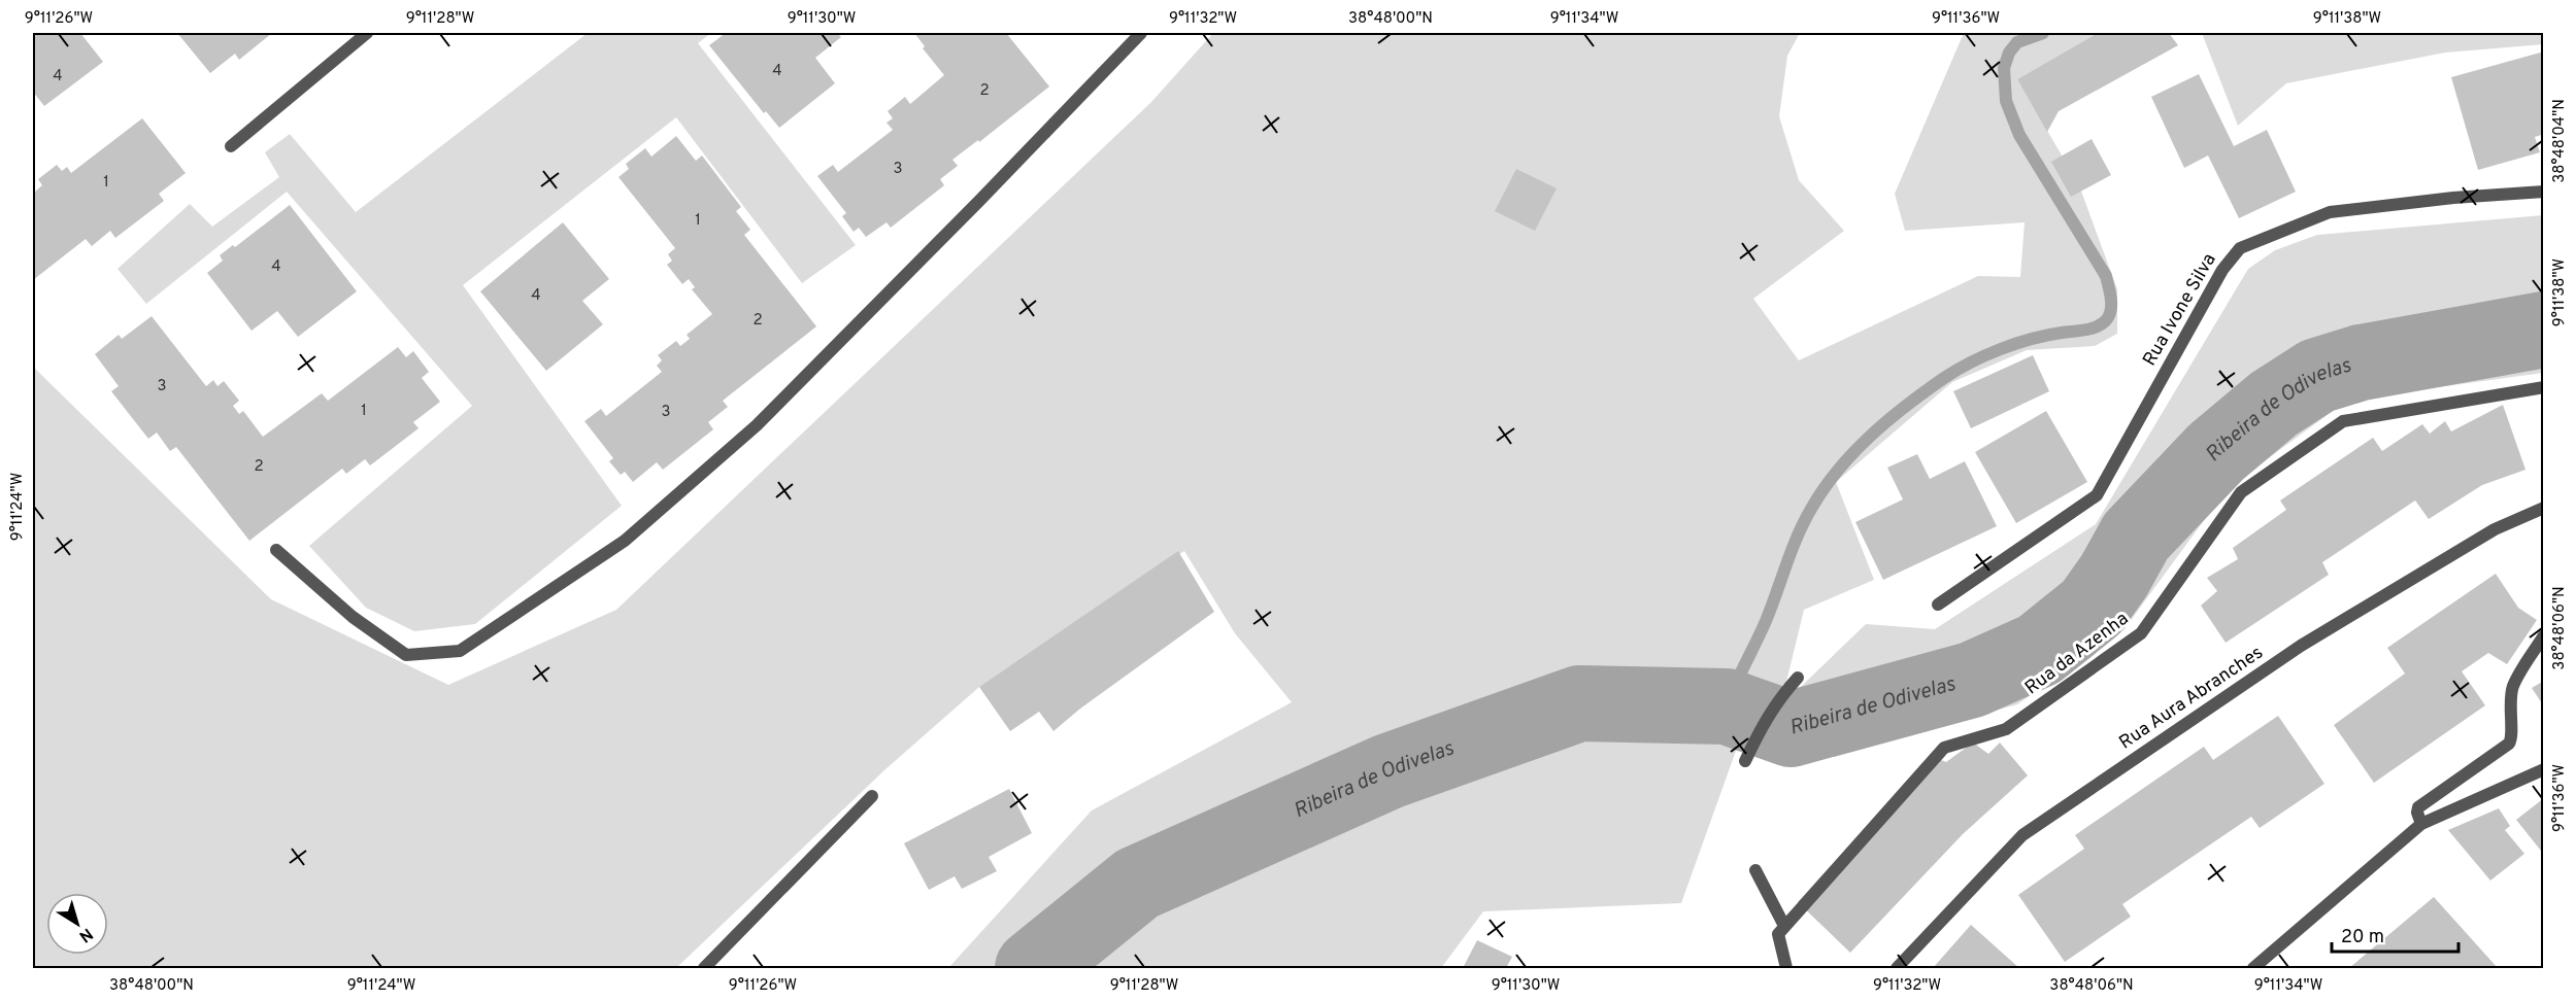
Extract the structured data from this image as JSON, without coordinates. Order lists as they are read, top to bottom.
{
  "streets": {
    "street": ["Rua Ivone Silva", "Rua da Azenha", "Rua Aura Abranches"]
  },
  "water": ["Ribeira de Odivelas"],
  "house_numbers": [
    "4",
    "4",
    "2",
    "3",
    "1",
    "1",
    "4",
    "4",
    "2",
    "3",
    "1",
    "3",
    "2"
  ],
  "scale_bar": "20 m",
  "north": "bottom right",
  "coordinates": [
    "9°11'26\"W",
    "9°11'28\"W",
    "9°11'30\"W",
    "9°11'32\"W",
    "38°48'00\"N",
    "9°11'34\"W",
    "9°11'36\"W",
    "9°11'38\"W",
    "38°48'04\"N",
    "9°11'24\"W",
    "38°48'06\"N"
  ]
}
